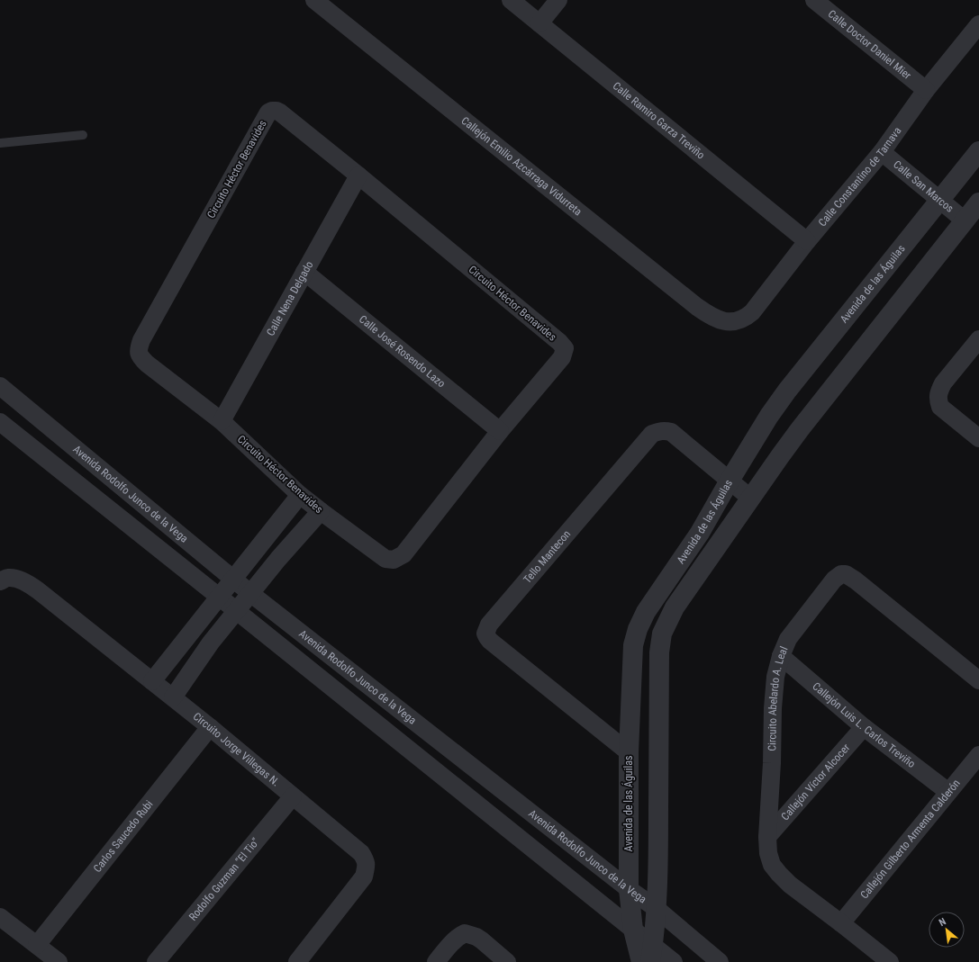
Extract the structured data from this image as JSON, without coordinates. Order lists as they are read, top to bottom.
{
  "streets": {
    "street": [
      "Calle Doctor Daniel Mier",
      "Calle Ramiro Garza Treviño",
      "Callejón Emilio Azcárraga Vidurreta",
      "Circuito Héctor Benavides",
      "Calle Constantino de Tarnava",
      "Calle San Marcos",
      "Avenida de las Águilas",
      "Calle Nena Delgado",
      "Calle José Rosendo Lazo",
      "Avenida Rodolfo Junco de la Vega",
      "Tello Mantecon",
      "Circuito Abelardo A. Leal",
      "Callejón Luis L. Carlos Treviño",
      "Circuito Jorge Villegas N.",
      "Callejón Víctor Alcocer",
      "Carlos Saucedo Rubi",
      "Callejón Gilberto Armenta Calderón",
      "Rodolfo Guzman \"El Tio\""
    ]
  },
  "crossings": [
    ["Calle Doctor Daniel Mier", "Calle Constantino de Tarnava"],
    ["Calle Ramiro Garza Treviño", "Calle Constantino de Tarnava"],
    ["Callejón Emilio Azcárraga Vidurreta", "Calle Constantino de Tarnava"],
    ["Circuito Héctor Benavides", "Calle Nena Delgado"],
    ["Circuito Héctor Benavides", "Calle José Rosendo Lazo"],
    ["Calle Constantino de Tarnava", "Calle San Marcos"],
    ["Calle San Marcos", "Avenida de las Águilas"],
    ["Avenida de las Águilas", "Avenida Rodolfo Junco de la Vega"],
    ["Avenida de las Águilas", "Tello Mantecon"],
    ["Calle Nena Delgado", "Calle José Rosendo Lazo"],
    ["Circuito Abelardo A. Leal", "Callejón Luis L. Carlos Treviño"],
    ["Circuito Abelardo A. Leal", "Callejón Víctor Alcocer"],
    ["Circuito Abelardo A. Leal", "Callejón Gilberto Armenta Calderón"],
    ["Callejón Luis L. Carlos Treviño", "Callejón Víctor Alcocer"],
    ["Callejón Luis L. Carlos Treviño", "Callejón Gilberto Armenta Calderón"],
    ["Circuito Jorge Villegas N.", "Carlos Saucedo Rubi"],
    ["Circuito Jorge Villegas N.", "Rodolfo Guzman \"El Tio\""]
  ],
  "north": "top left"
}
